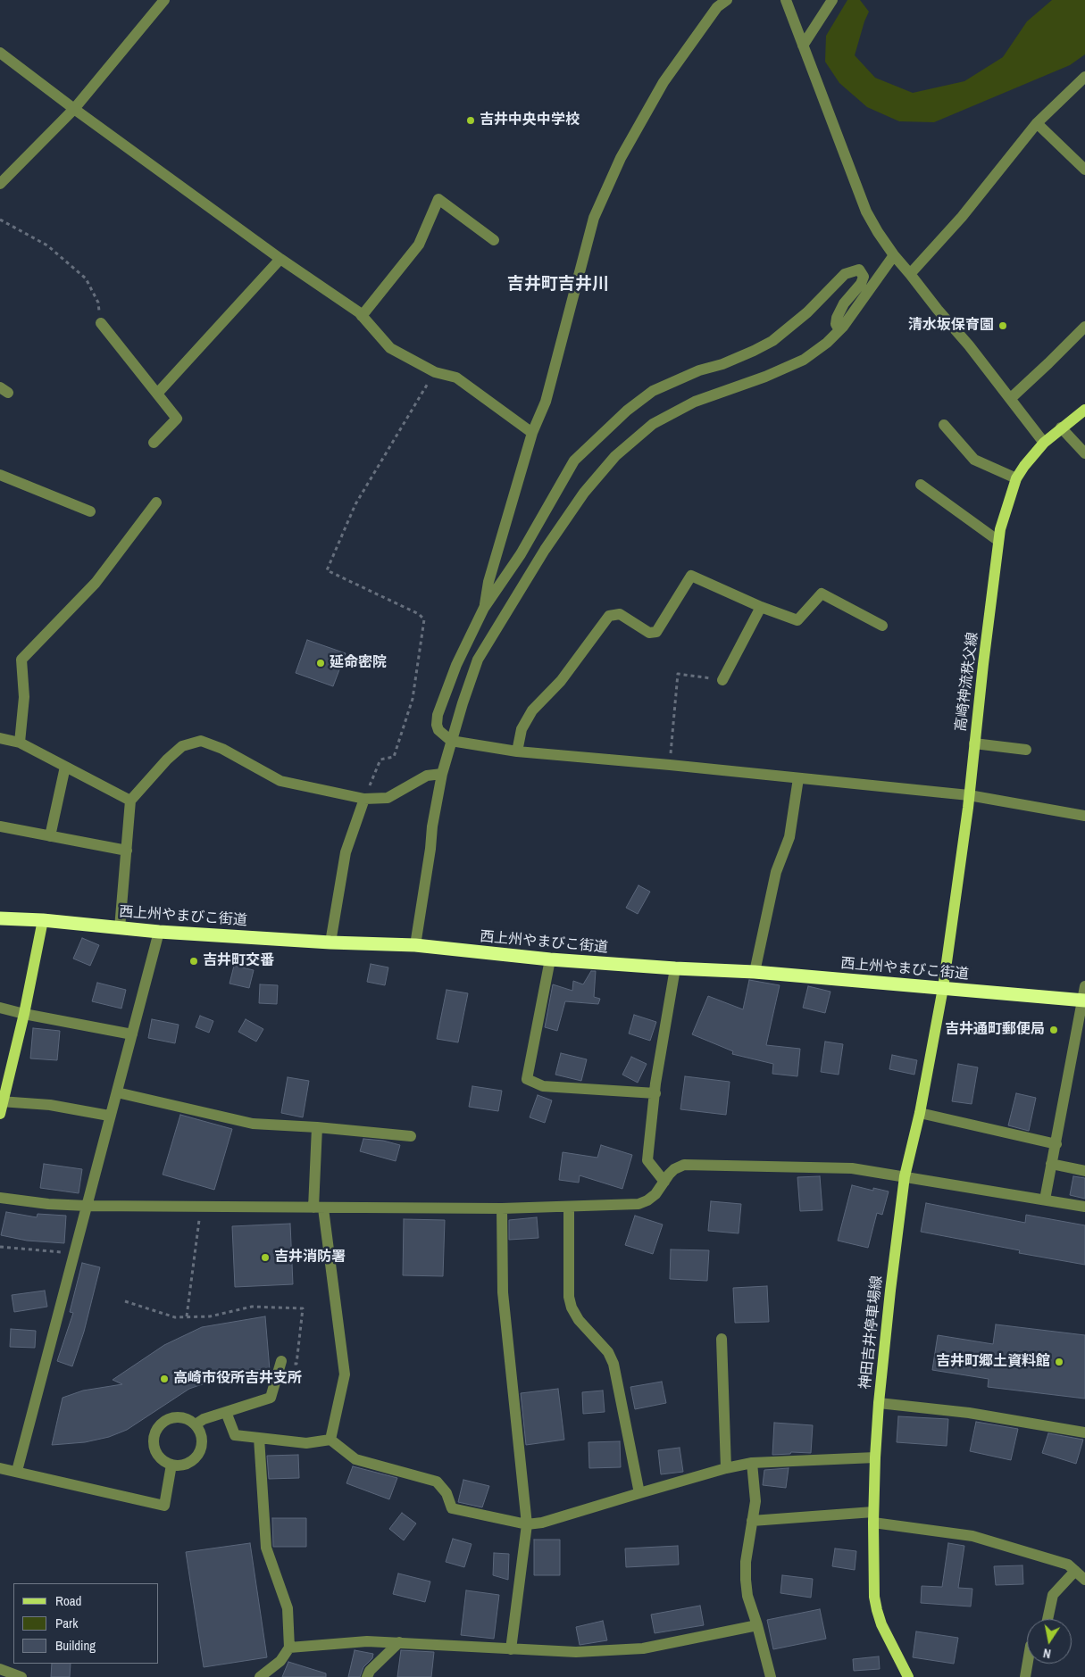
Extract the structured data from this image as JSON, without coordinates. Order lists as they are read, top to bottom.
{
  "streets": {
    "highway": ["西上州やまびこ街道"],
    "main road": ["高崎神流秩父線", "神田吉井停車場線"]
  },
  "crossings": [
    ["高崎神流秩父線", "西上州やまびこ街道"],
    ["高崎神流秩父線", "神田吉井停車場線"],
    ["西上州やまびこ街道", "神田吉井停車場線"]
  ],
  "districts": ["吉井町吉井川"],
  "places": [
    "吉井中央中学校",
    "清水坂保育園",
    "延命密院",
    "吉井町交番",
    "吉井通町郵便局",
    "吉井消防署",
    "吉井町郷土資料館",
    "高崎市役所吉井支所"
  ],
  "legend": ["Road", "Park", "Building"],
  "north": "bottom"
}
